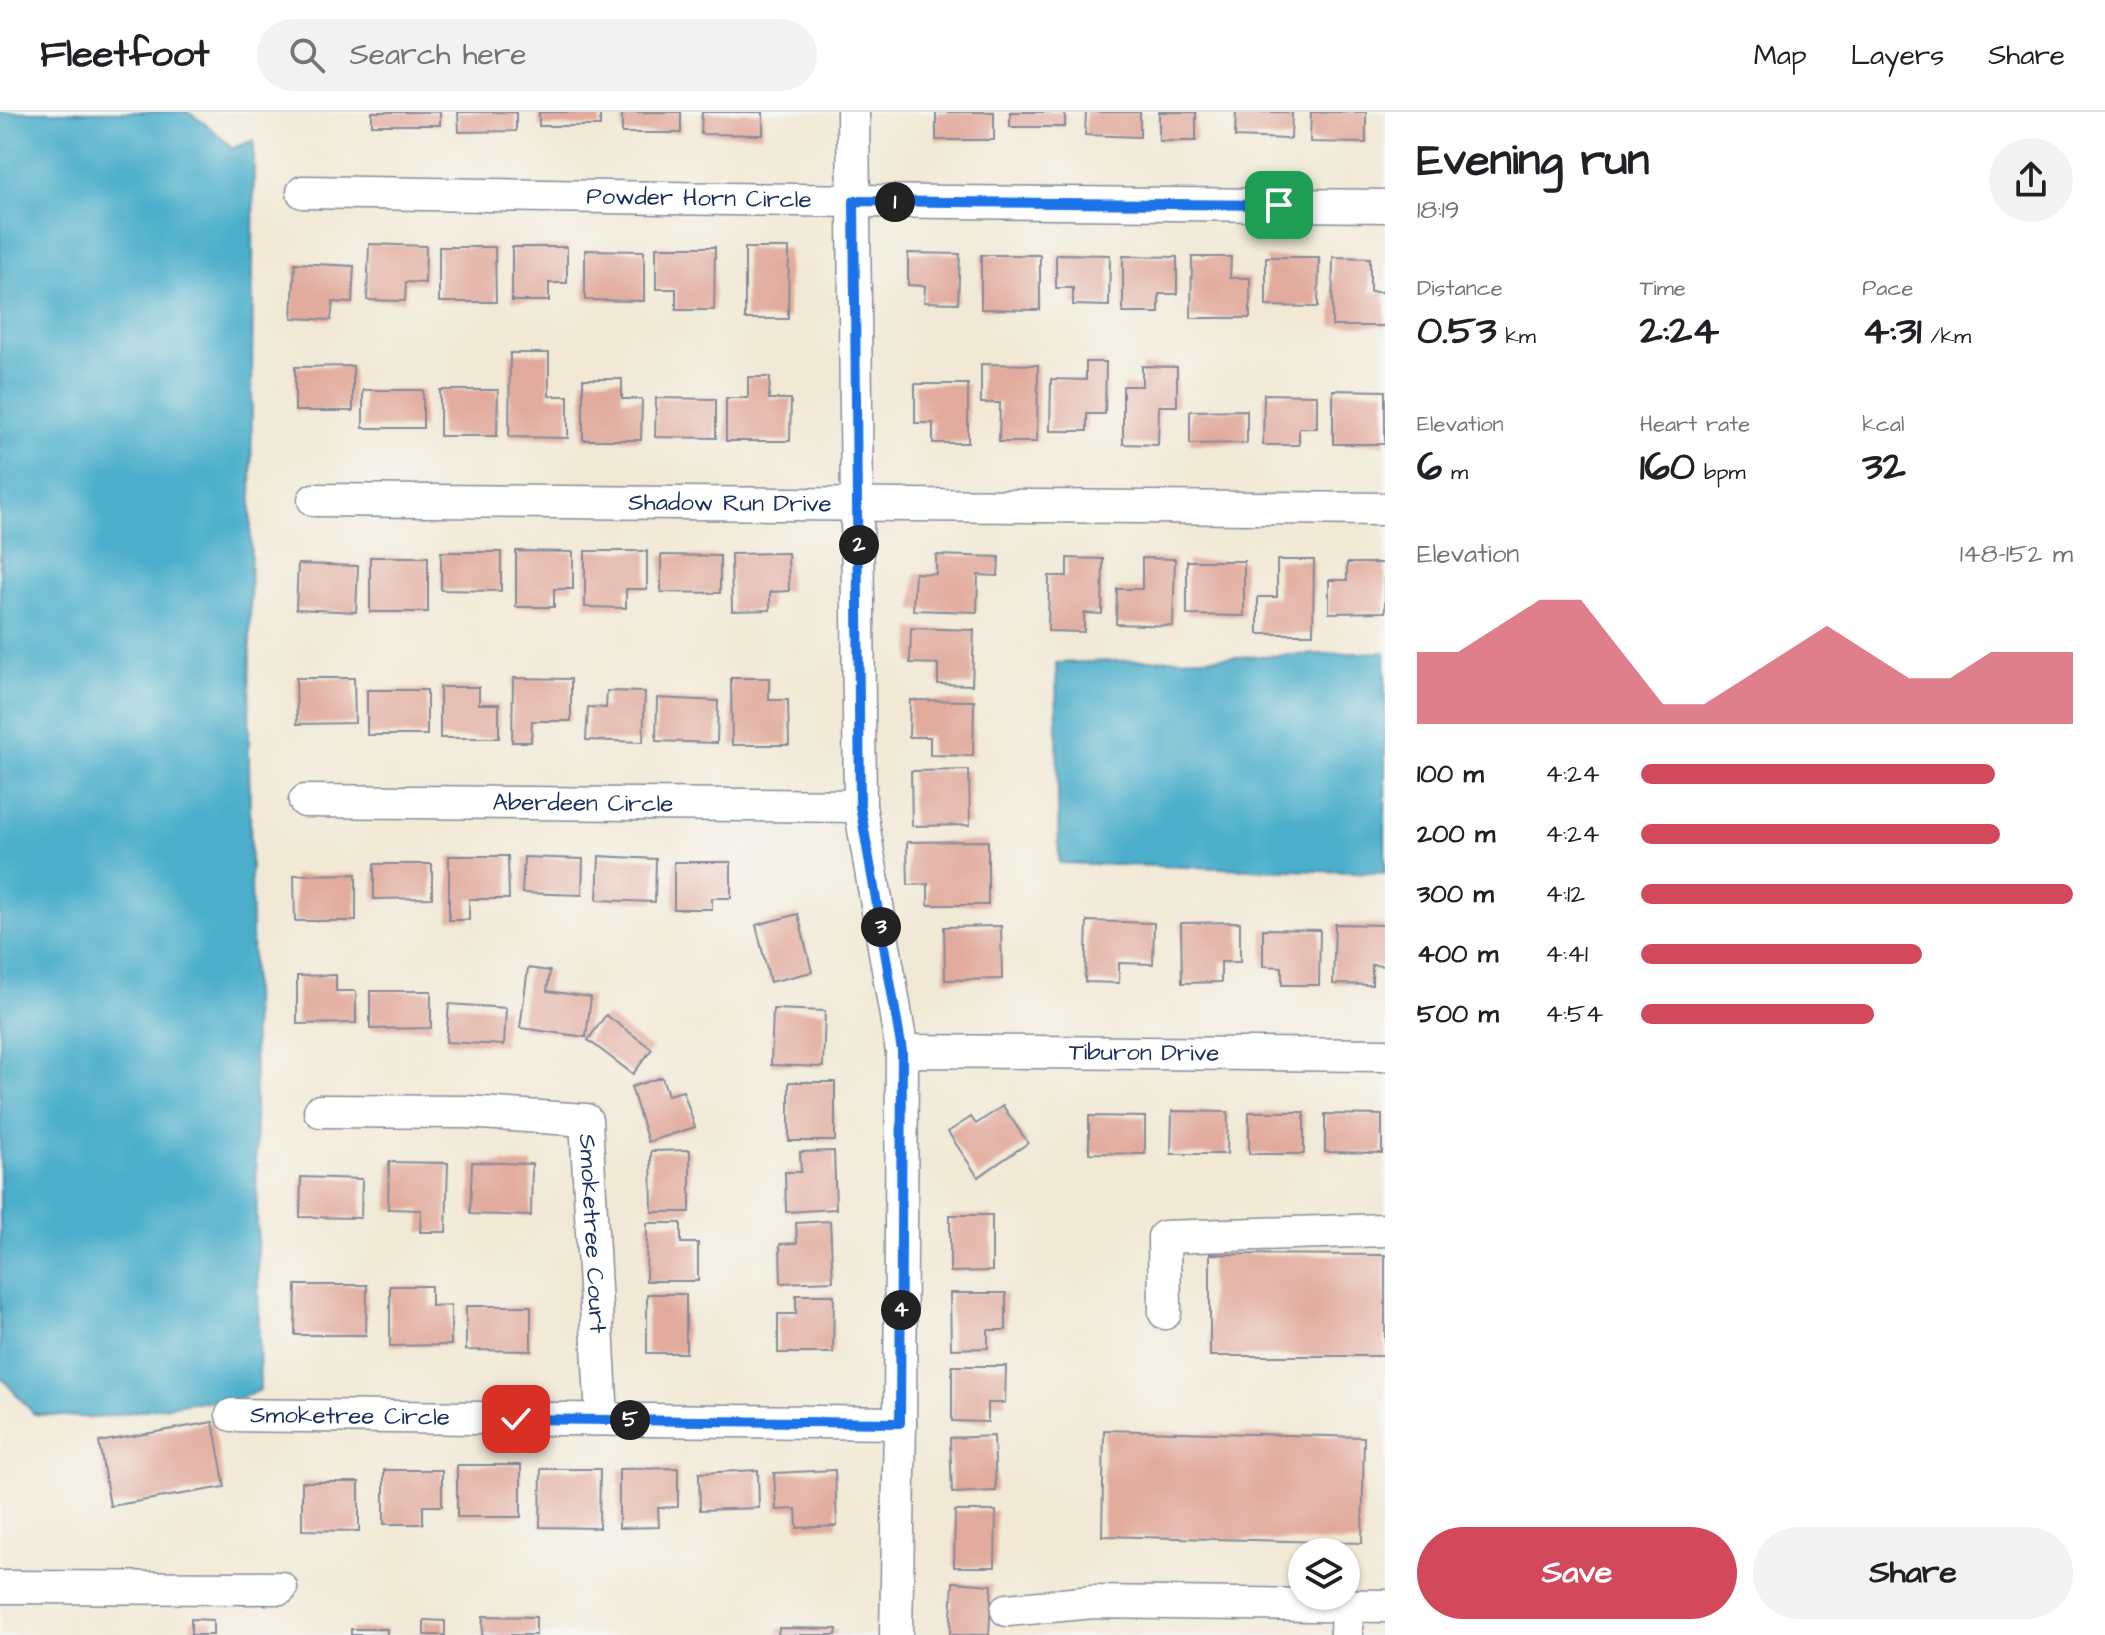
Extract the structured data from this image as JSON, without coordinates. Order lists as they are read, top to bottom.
{
  "streets": {
    "street": [
      "Powder Horn Circle",
      "Shadow Run Drive",
      "Aberdeen Circle",
      "Tiburon Drive",
      "Smoketree Court",
      "Smoketree Circle"
    ]
  },
  "crossings": [
    ["Smoketree Court", "Smoketree Circle"]
  ],
  "page": {
    "header": "Fleetfoot",
    "search": "Search here",
    "nav": ["Map", "Layers", "Share"],
    "heading": ["Evening run", "18:19"],
    "pins": [
      "1",
      "2",
      "3",
      "4",
      "5"
    ],
    "stats": [
      ["Distance", "0.53 km"],
      ["Time", "2:24"],
      ["Pace", "4:31 /km"],
      ["Elevation", "6 m"],
      ["Heart rate", "160 bpm"],
      ["kcal", "32"]
    ],
    "chart": ["Elevation", "148–152 m"],
    "list": [
      {
        "name": "100 m",
        "note": "4:24"
      },
      {
        "name": "200 m",
        "note": "4:24"
      },
      {
        "name": "300 m",
        "note": "4:12"
      },
      {
        "name": "400 m",
        "note": "4:41"
      },
      {
        "name": "500 m",
        "note": "4:54"
      }
    ],
    "buttons": ["Save", "Share"]
  }
}
